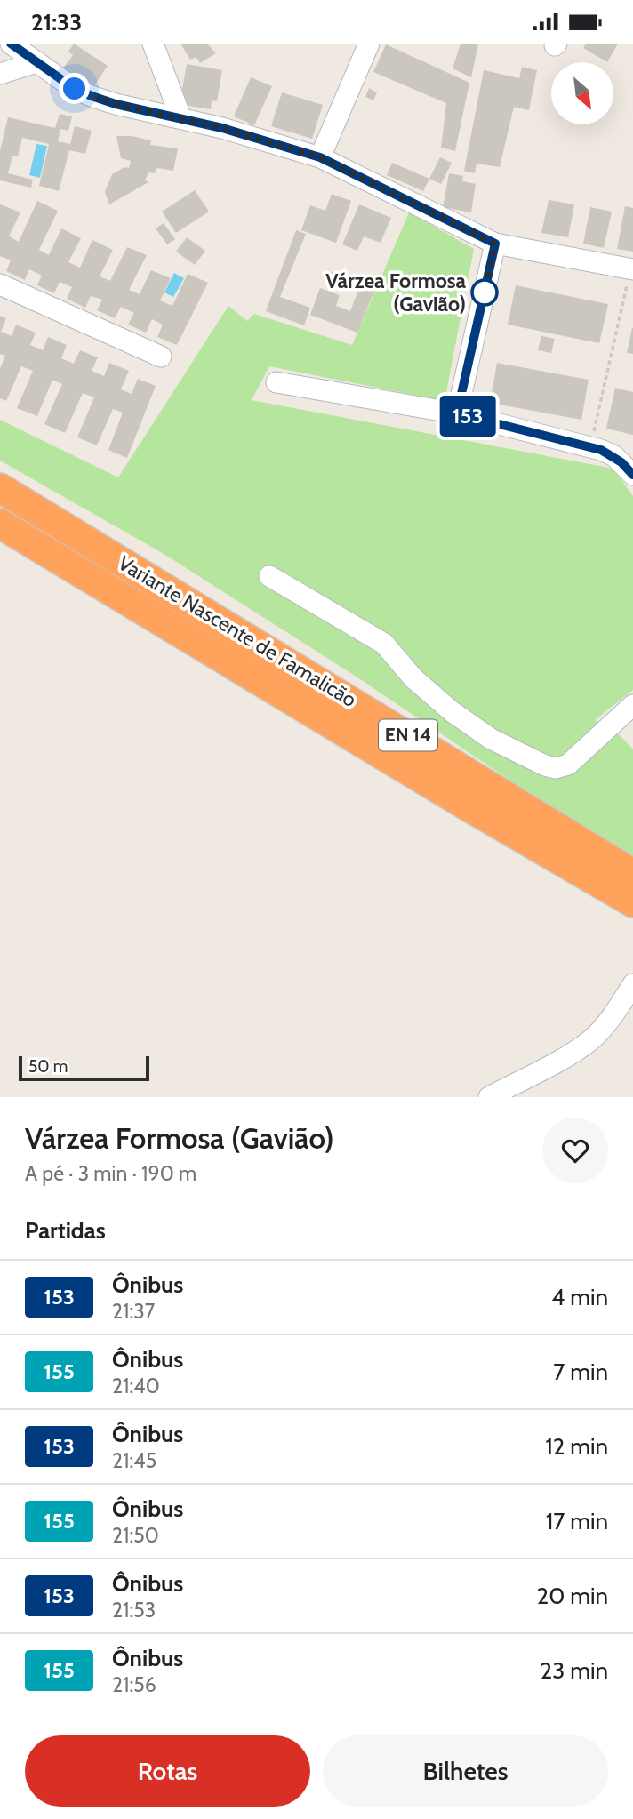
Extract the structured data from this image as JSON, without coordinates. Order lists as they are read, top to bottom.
{
  "streets": {
    "highway": ["Variante Nascente de Famalicão", "EN 14"]
  },
  "places": ["Várzea Formosa (Gavião)"],
  "lines": ["bus line 153"],
  "scale_bar": "50 m",
  "north": "bottom right",
  "page": {
    "status": "21:33",
    "on_map": "153",
    "scale": "50 m",
    "heading": [
      ["Várzea Formosa (Gavião)", "A pé · 3 min · 190 m"],
      "Partidas"
    ],
    "list": [
      {
        "mark": "153",
        "name": "Ônibus",
        "note": "21:37",
        "value": "4 min"
      },
      {
        "mark": "155",
        "name": "Ônibus",
        "note": "21:40",
        "value": "7 min"
      },
      {
        "mark": "153",
        "name": "Ônibus",
        "note": "21:45",
        "value": "12 min"
      },
      {
        "mark": "155",
        "name": "Ônibus",
        "note": "21:50",
        "value": "17 min"
      },
      {
        "mark": "153",
        "name": "Ônibus",
        "note": "21:53",
        "value": "20 min"
      },
      {
        "mark": "155",
        "name": "Ônibus",
        "note": "21:56",
        "value": "23 min"
      }
    ],
    "buttons": ["Rotas", "Bilhetes"]
  }
}
